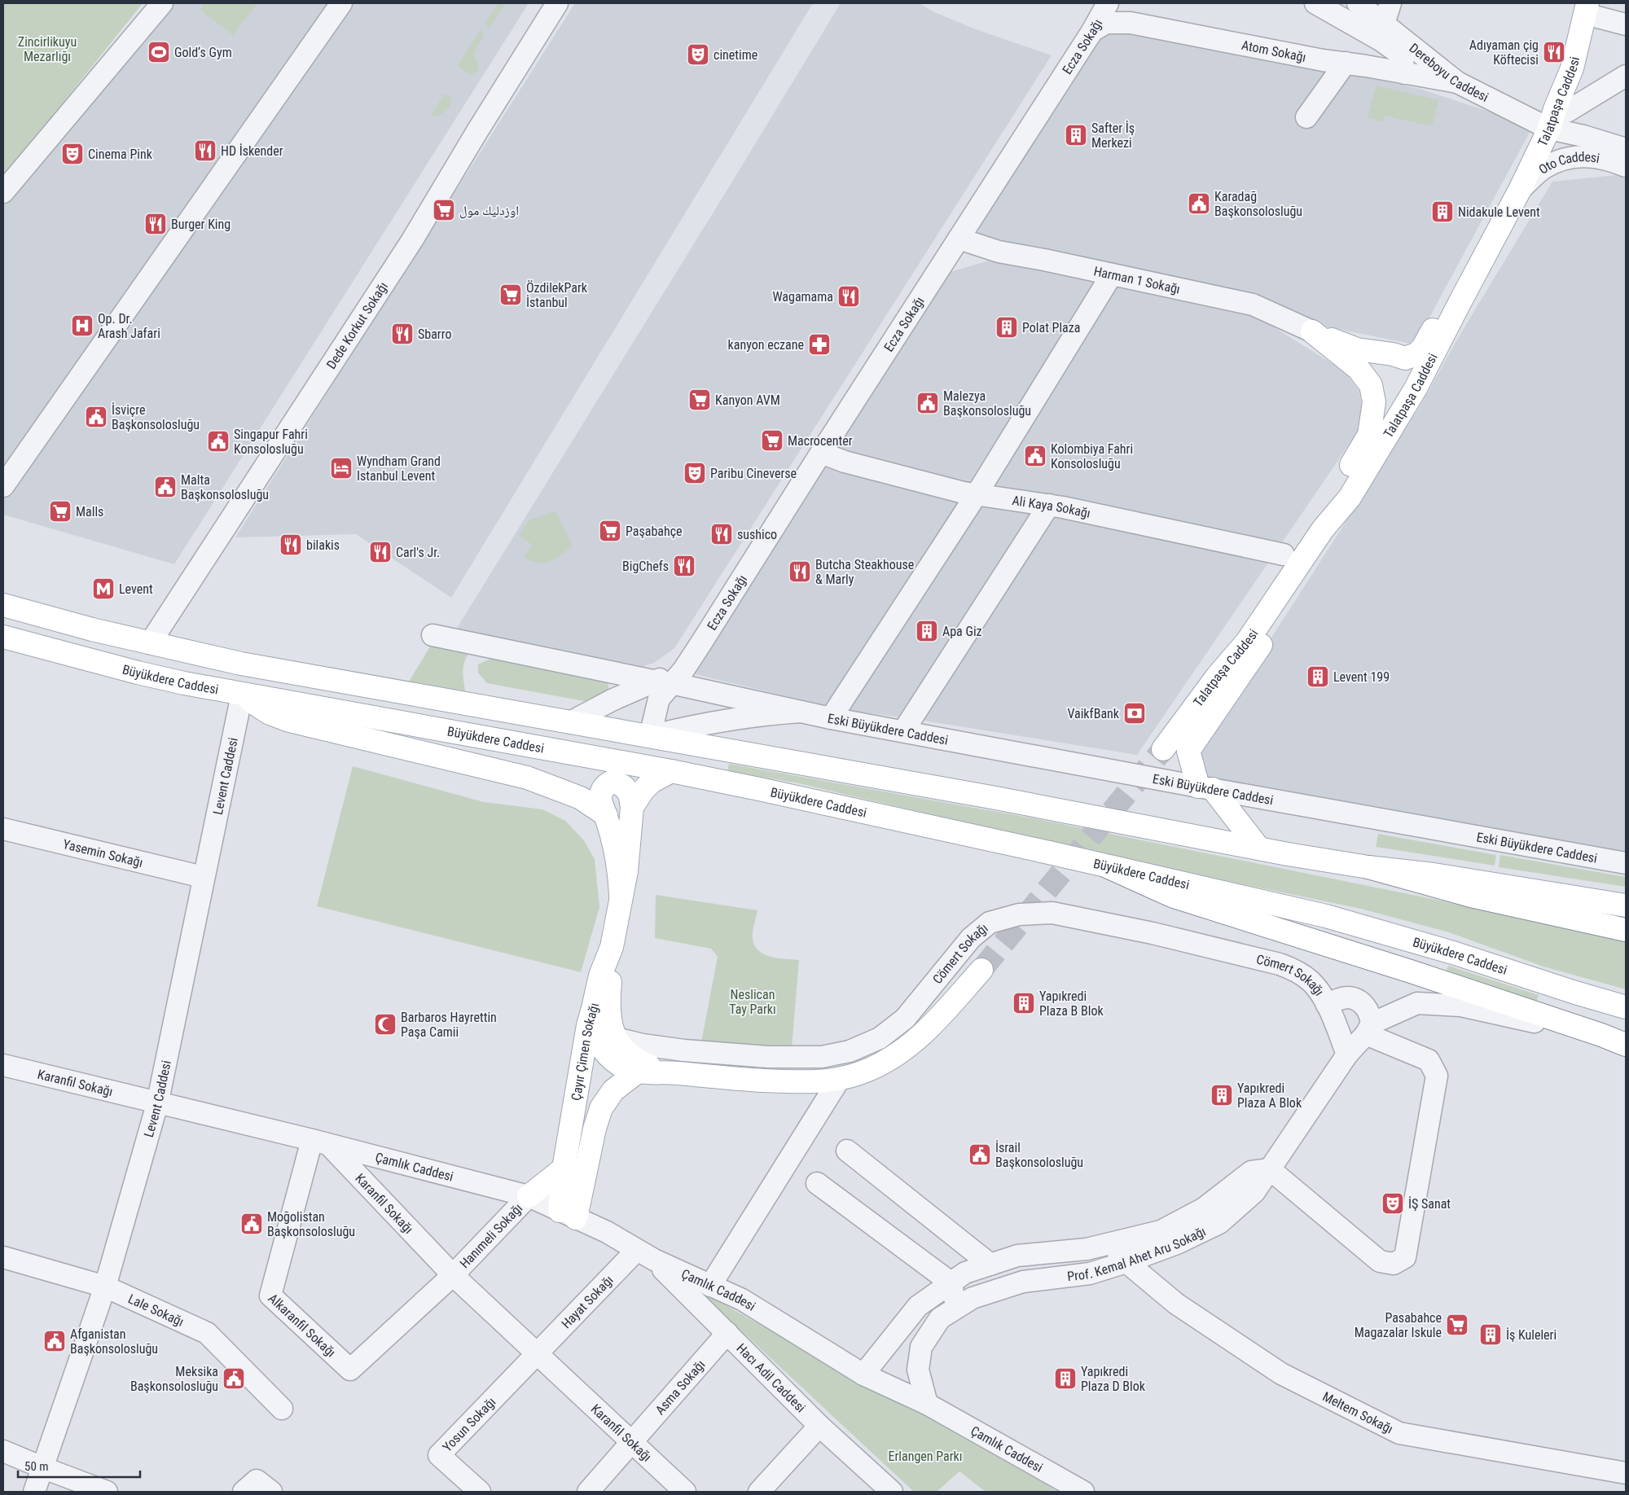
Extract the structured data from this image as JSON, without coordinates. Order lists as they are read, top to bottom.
{
  "streets": {
    "main road": ["Talatpaşa Caddesi", "Büyükdere Caddesi", "Çayır Çimen Sokağı"],
    "street": [
      "Ecza Sokağı",
      "Atom Sokağı",
      "Dereboyu Caddesi",
      "Oto Caddesi",
      "Harman 1 Sokağı",
      "Dede Korkut Sokağı",
      "Ali Kaya Sokağı",
      "Eski Büyükdere Caddesi",
      "Levent Caddesi",
      "Yasemin Sokağı",
      "Cömert Sokağı",
      "Karanfil Sokağı",
      "Çamlık Caddesi",
      "Hanımeli Sokağı",
      "Prof. Kemal Ahet Aru Sokağı",
      "Hayat Sokağı",
      "Lale Sokağı",
      "Alkaranfil Sokağı",
      "Hacı Adil Caddesi",
      "Asma Sokağı",
      "Meltem Sokağı",
      "Yosun Sokağı"
    ]
  },
  "crossings": [
    ["Ecza Sokağı", "Atom Sokağı"],
    ["Ecza Sokağı", "Harman 1 Sokağı"],
    ["Ecza Sokağı", "Ali Kaya Sokağı"],
    ["Ecza Sokağı", "Eski Büyükdere Caddesi"],
    ["Atom Sokağı", "Dereboyu Caddesi"],
    ["Dereboyu Caddesi", "Talatpaşa Caddesi"],
    ["Dereboyu Caddesi", "Oto Caddesi"],
    ["Talatpaşa Caddesi", "Oto Caddesi"],
    ["Büyükdere Caddesi", "Levent Caddesi"],
    ["Levent Caddesi", "Yasemin Sokağı"],
    ["Levent Caddesi", "Karanfil Sokağı"],
    ["Levent Caddesi", "Lale Sokağı"],
    ["Cömert Sokağı", "Prof. Kemal Ahet Aru Sokağı"],
    ["Çayır Çimen Sokağı", "Çamlık Caddesi"],
    ["Karanfil Sokağı", "Çamlık Caddesi"],
    ["Karanfil Sokağı", "Hanımeli Sokağı"],
    ["Karanfil Sokağı", "Hayat Sokağı"],
    ["Karanfil Sokağı", "Alkaranfil Sokağı"],
    ["Karanfil Sokağı", "Asma Sokağı"],
    ["Karanfil Sokağı", "Yosun Sokağı"],
    ["Çamlık Caddesi", "Hanımeli Sokağı"],
    ["Çamlık Caddesi", "Prof. Kemal Ahet Aru Sokağı"],
    ["Çamlık Caddesi", "Hayat Sokağı"],
    ["Çamlık Caddesi", "Alkaranfil Sokağı"],
    ["Çamlık Caddesi", "Hacı Adil Caddesi"],
    ["Hanımeli Sokağı", "Alkaranfil Sokağı"],
    ["Prof. Kemal Ahet Aru Sokağı", "Meltem Sokağı"],
    ["Hayat Sokağı", "Hacı Adil Caddesi"],
    ["Hayat Sokağı", "Yosun Sokağı"],
    ["Hacı Adil Caddesi", "Asma Sokağı"]
  ],
  "parks": ["Zincirlikuyu Mezarlığı", "Neslican Tay Parkı", "Erlangen Parkı"],
  "places": {
    "sports": ["Gold‘s Gym"],
    "restaurant": [
      "Adıyaman çig Köftecisi",
      "HD İskender",
      "Burger King",
      "Wagamama",
      "Sbarro",
      "sushico",
      "bilakis",
      "Carl's Jr.",
      "BigChefs",
      "Butcha Steakhouse & Marly"
    ],
    "theatre": [
      "cinetime",
      "Cinema Pink",
      "Paribu Cineverse",
      "İŞ Sanat"
    ],
    "building": [
      "Safter İş Merkezi",
      "Nidakule Levent",
      "Polat Plaza",
      "Apa Giz",
      "Levent 199",
      "Yapıkredi Plaza B Blok",
      "Yapıkredi Plaza A Blok",
      "İş Kuleleri",
      "Yapıkredi Plaza D Blok"
    ],
    "public building": [
      "Karadağ Başkonsolosluğu",
      "Malezya Başkonsolosluğu",
      "İsviçre Başkonsolosluğu",
      "Singapur Fahri Konsolosluğu",
      "Kolombiya Fahri Konsolosluğu",
      "Malta Başkonsolosluğu",
      "İsrail Başkonsolosluğu",
      "Moğolistan Başkonsolosluğu",
      "Afganistan Başkonsolosluğu",
      "Meksika Başkonsolosluğu"
    ],
    "supermarket": [
      "اوزدليك مول",
      "ÖzdilekPark İstanbul",
      "Kanyon AVM",
      "Macrocenter",
      "Malls",
      "Paşabahçe",
      "Pasabahce Magazalar Iskule"
    ],
    "hospital": ["Op. Dr. Arash Jafari"],
    "pharmacy": ["kanyon eczane"],
    "hotel": ["Wyndham Grand Istanbul Levent"],
    "metro station": ["Levent"],
    "bank": ["VaikfBank"],
    "mosque": ["Barbaros Hayrettin Paşa Camii"]
  },
  "scale_bar": "50 m"
}
